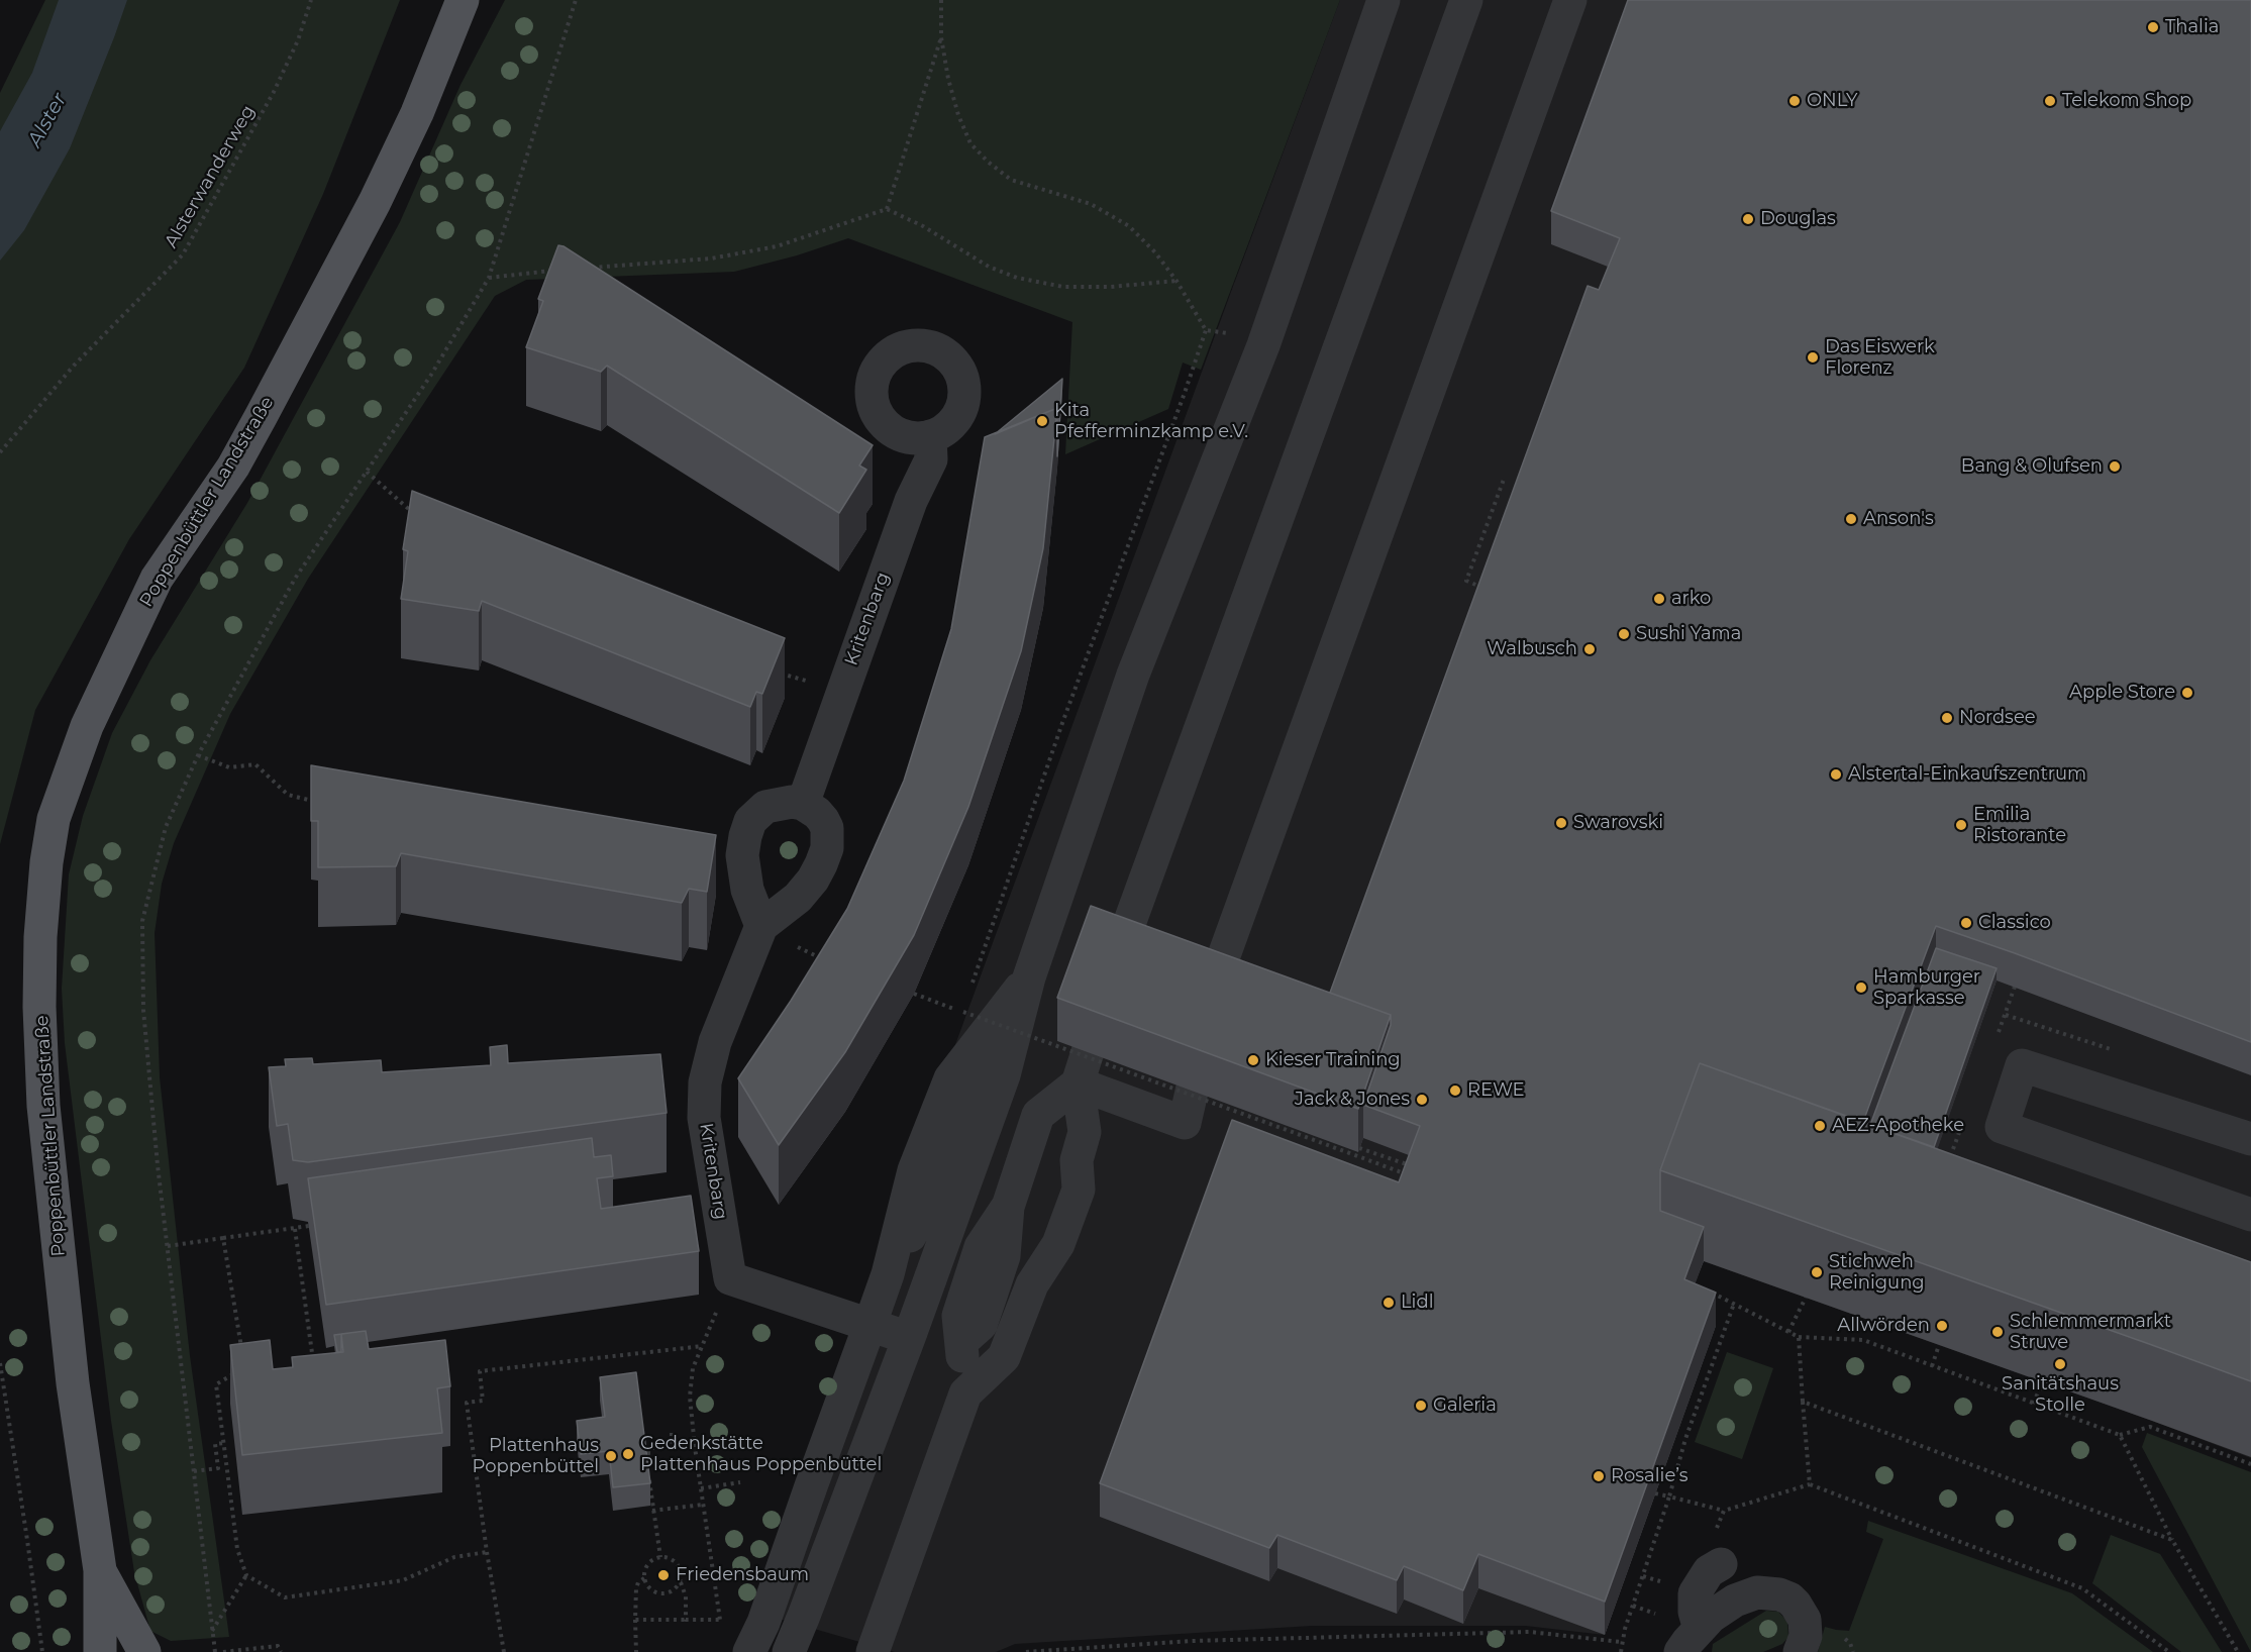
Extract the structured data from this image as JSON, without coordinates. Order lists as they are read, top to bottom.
{
  "streets": {
    "main road": ["Poppenbüttler Landstraße"],
    "street": ["Kritenbarg"],
    "path": ["Alsterwanderweg"]
  },
  "water": ["Alster"],
  "places": [
    "Thalia",
    "ONLY",
    "Telekom Shop",
    "Douglas",
    "Das Eiswerk Florenz",
    "Kita Pfefferminzkamp e.V.",
    "Bang & Olufsen",
    "Anson's",
    "arko",
    "Sushi Yama",
    "Walbusch",
    "Apple Store",
    "Nordsee",
    "Alstertal-Einkaufszentrum",
    "Swarovski",
    "Emilia Ristorante",
    "Classico",
    "Hamburger Sparkasse",
    "Kieser Training",
    "REWE",
    "Jack & Jones",
    "AEZ-Apotheke",
    "Stichweh Reinigung",
    "Lidl",
    "Allwörden",
    "Schlemmermarkt Struve",
    "Sanitätshaus Stolle",
    "Galeria",
    "Gedenkstätte Plattenhaus Poppenbüttel",
    "Plattenhaus Poppenbüttel",
    "Rosalie’s",
    "Friedensbaum"
  ]
}
